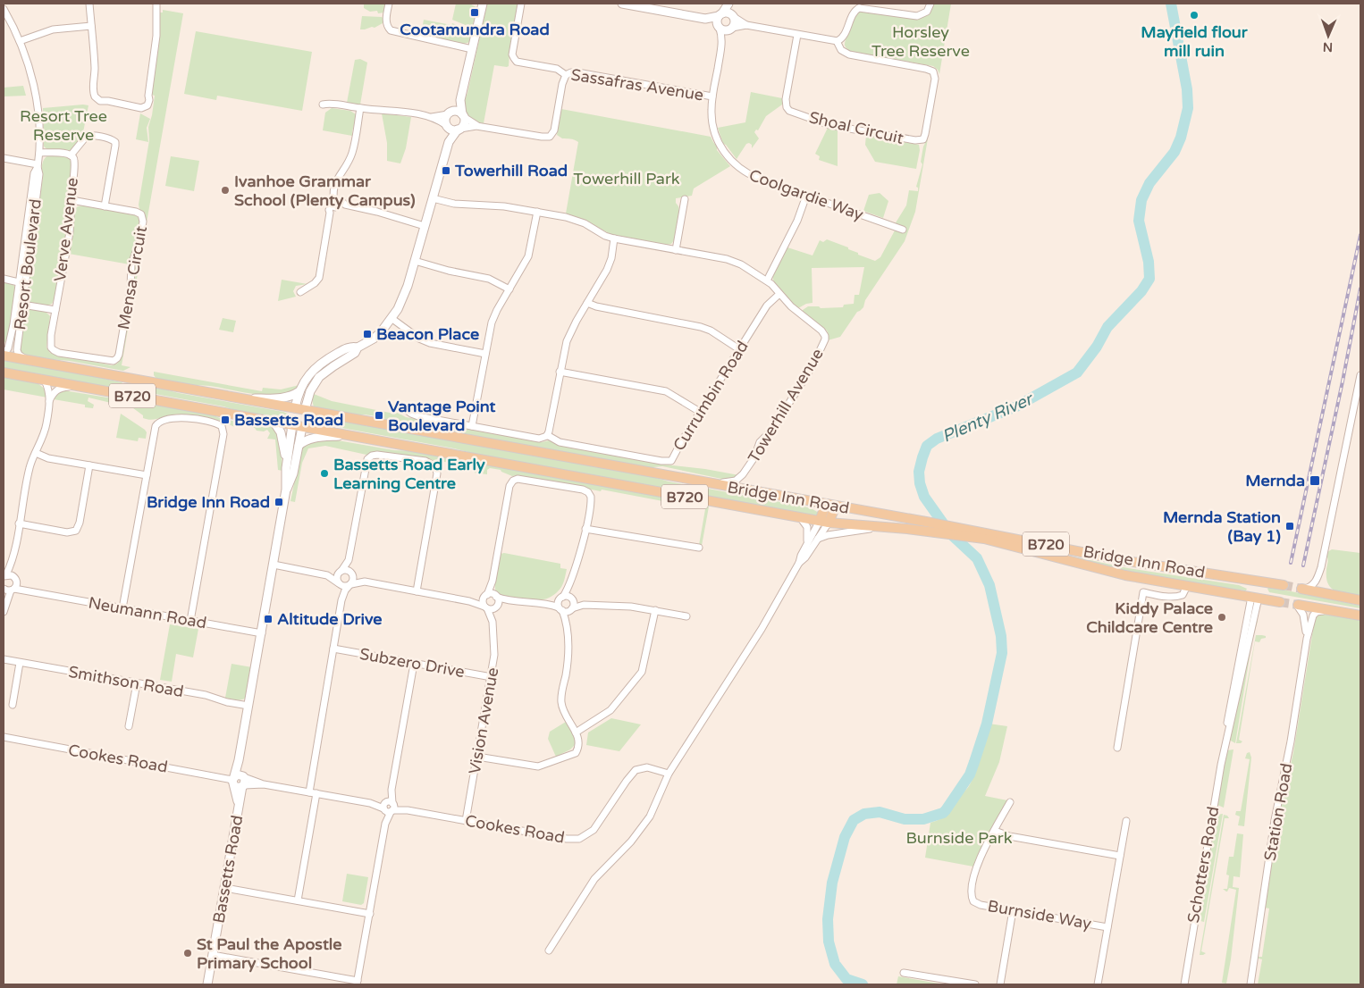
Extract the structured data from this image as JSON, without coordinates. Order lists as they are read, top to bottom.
{
  "streets": {
    "main road": [
      "B720",
      "Bridge Inn Road",
      "Schotters Road",
      "Bassetts Road"
    ],
    "street": [
      "Sassafras Avenue",
      "Shoal Circuit",
      "Coolgardie Way",
      "Verve Avenue",
      "Resort Boulevard",
      "Mensa Circuit",
      "Currumbin Road",
      "Towerhill Avenue",
      "Neumann Road",
      "Subzero Drive",
      "Smithson Road",
      "Vision Avenue",
      "Cookes Road",
      "Station Road",
      "Burnside Way"
    ]
  },
  "crossings": [
    ["Sassafras Avenue", "Coolgardie Way"],
    ["Verve Avenue", "Resort Boulevard"],
    ["Verve Avenue", "Mensa Circuit"],
    ["Resort Boulevard", "Bridge Inn Road"],
    ["Currumbin Road", "Towerhill Avenue"],
    ["Towerhill Avenue", "Bridge Inn Road"],
    ["Bridge Inn Road", "Schotters Road"],
    ["Bridge Inn Road", "Bassetts Road"],
    ["Neumann Road", "Bassetts Road"],
    ["Subzero Drive", "Vision Avenue"],
    ["Smithson Road", "Bassetts Road"],
    ["Vision Avenue", "Cookes Road"],
    ["Cookes Road", "Bassetts Road"]
  ],
  "water": ["Plenty River"],
  "parks": [
    "Horsley Tree Reserve",
    "Resort Tree Reserve",
    "Towerhill Park",
    "Burnside Park"
  ],
  "places": {
    "transit": [
      "Cootamundra Road",
      "Towerhill Road",
      "Beacon Place",
      "Vantage Point Boulevard",
      "Bassetts Road",
      "Mernda",
      "Bridge Inn Road",
      "Mernda Station (Bay 1)",
      "Altitude Drive"
    ],
    "other": [
      "Mayfield flour mill ruin",
      "Ivanhoe Grammar School (Plenty Campus)",
      "Bassetts Road Early Learning Centre",
      "Kiddy Palace Childcare Centre",
      "St Paul the Apostle Primary School"
    ]
  },
  "north": "bottom"
}
